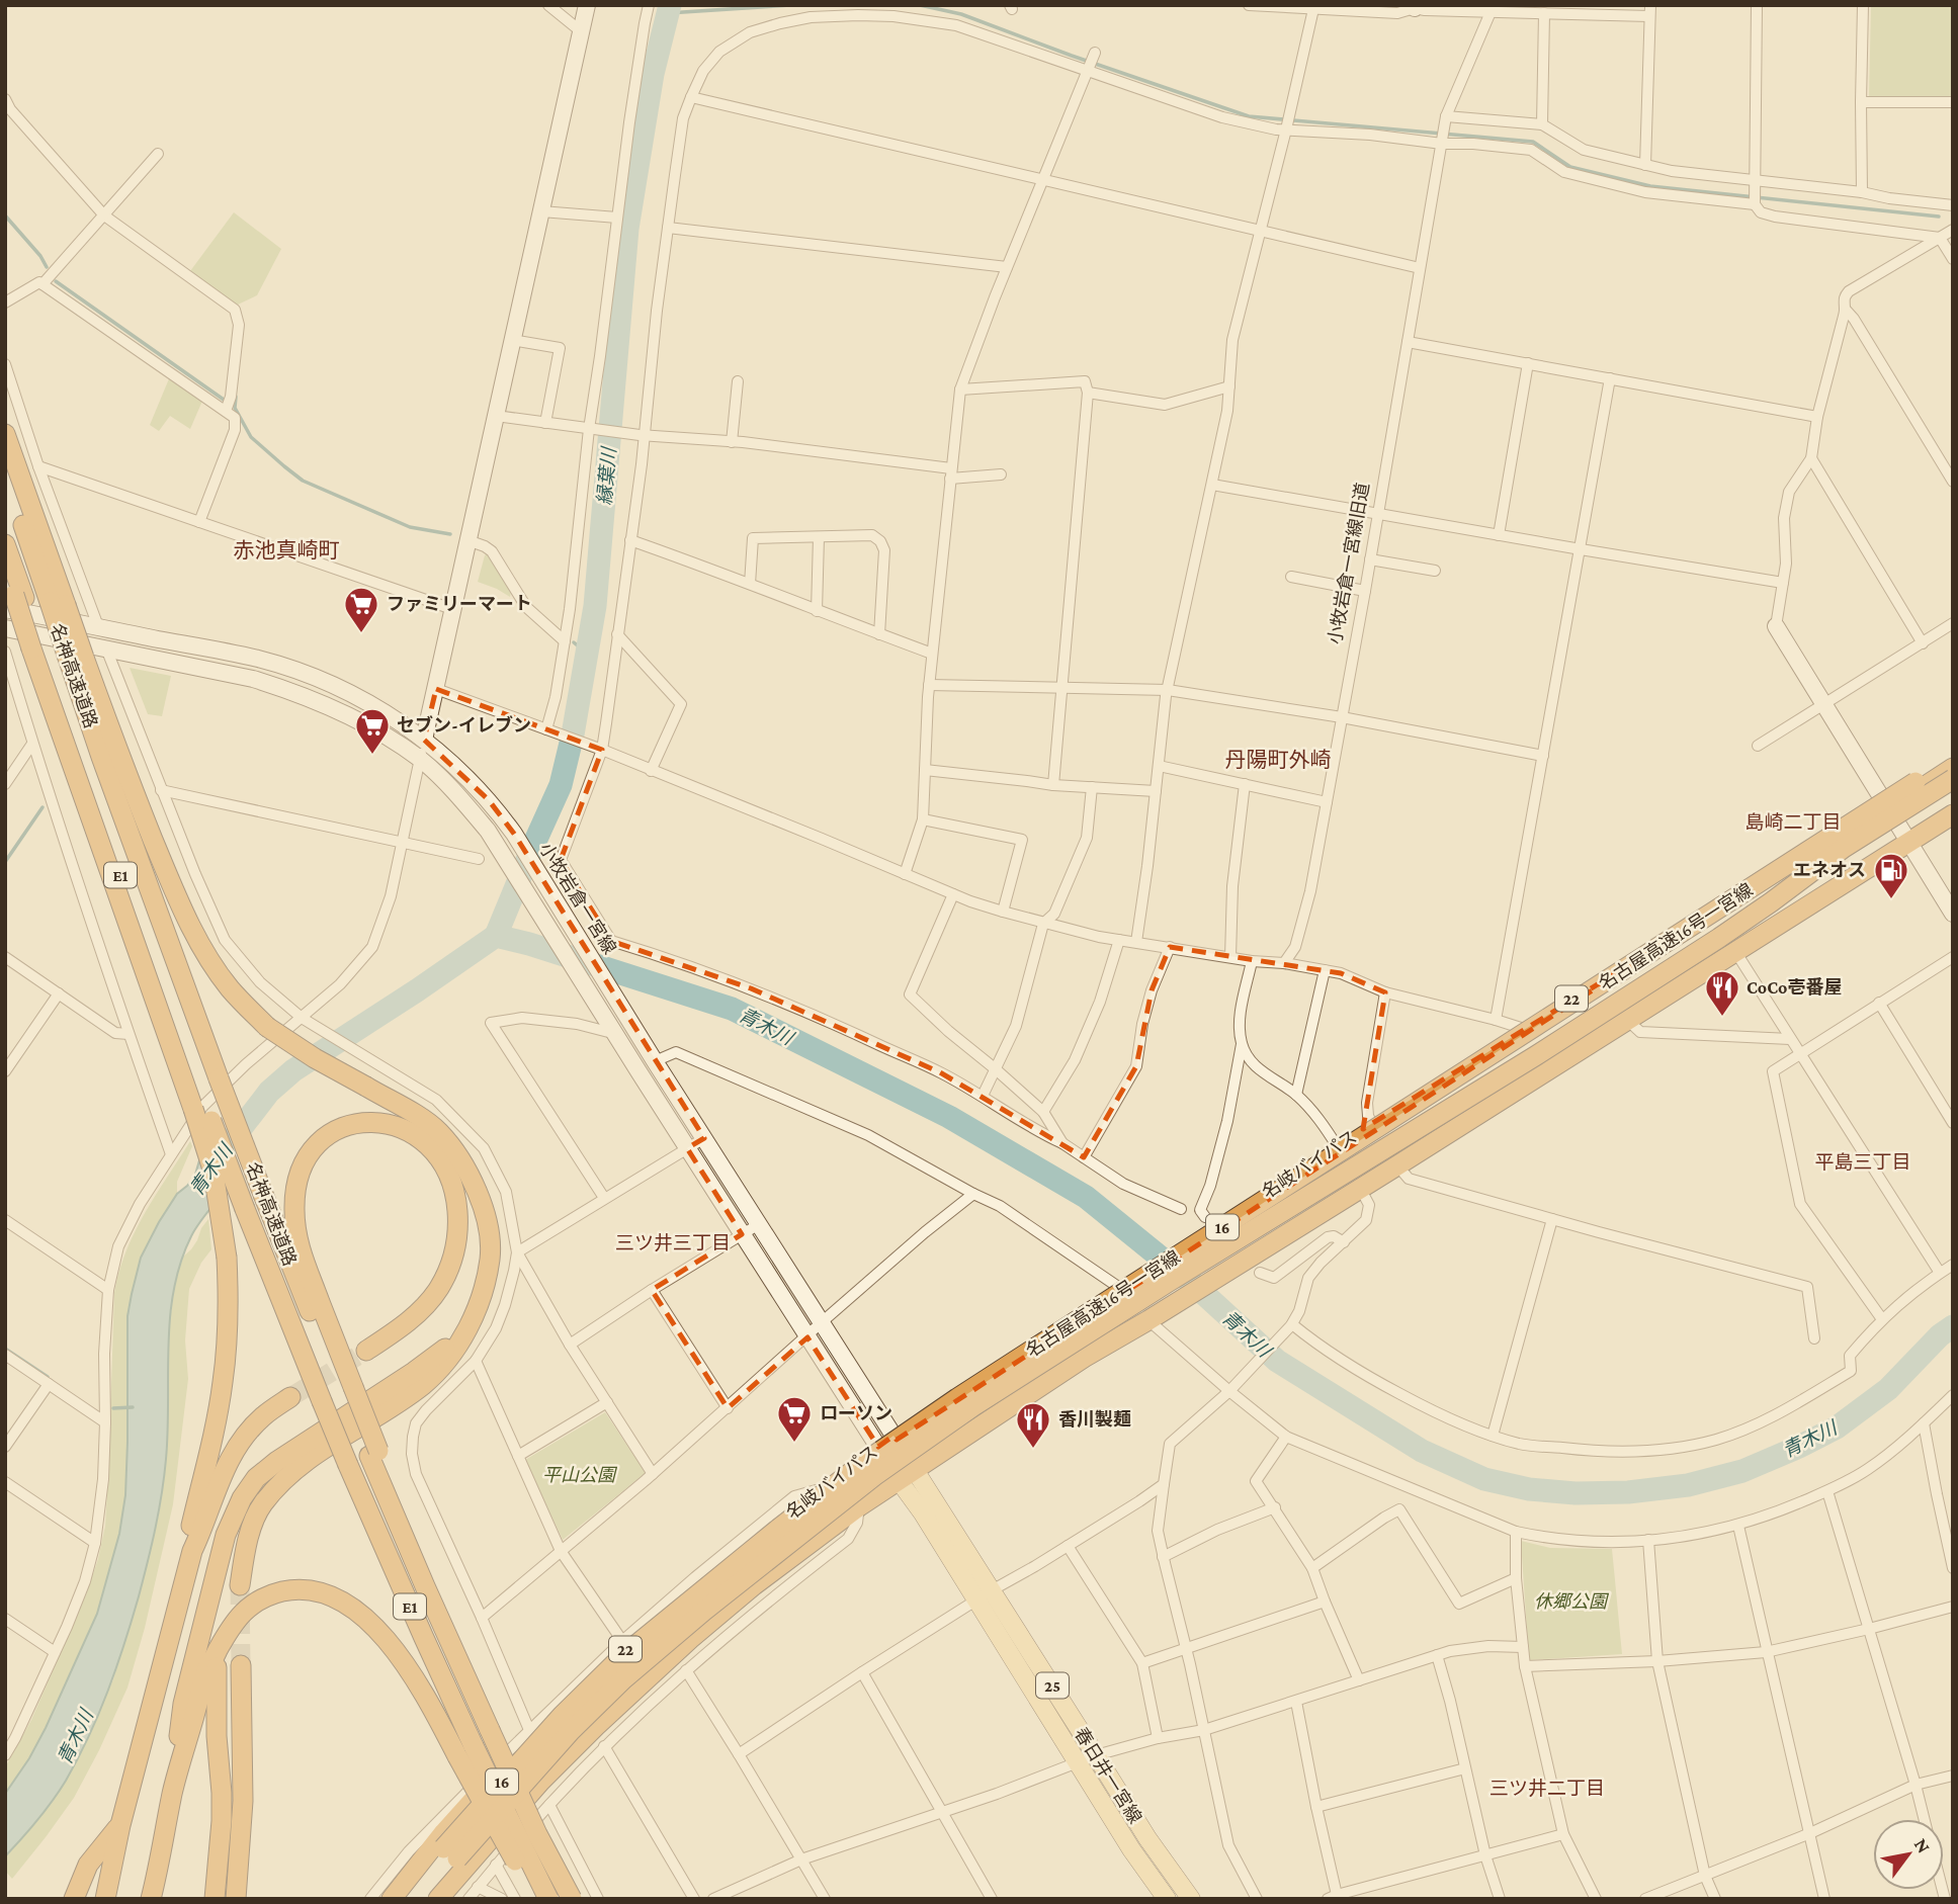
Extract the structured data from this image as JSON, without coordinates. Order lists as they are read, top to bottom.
{
  "streets": {
    "highway": [
      "名神高速道路",
      "E1",
      "名古屋高速16号一宮線",
      "22",
      "名岐バイパス",
      "16"
    ],
    "main road": ["小牧岩倉一宮線", "25", "春日井一宮線"],
    "street": ["小牧岩倉一宮線旧道"]
  },
  "crossings": [
    ["小牧岩倉一宮線", "名岐バイパス"],
    ["小牧岩倉一宮線", "春日井一宮線"],
    ["名古屋高速16号一宮線", "16"],
    ["名岐バイパス", "春日井一宮線"]
  ],
  "districts": [
    "赤池真崎町",
    "丹陽町外崎",
    "島崎二丁目",
    "平島三丁目",
    "三ツ井三丁目",
    "三ツ井二丁目"
  ],
  "water": ["縁葉川", "青木川"],
  "parks": ["平山公園", "休郷公園"],
  "places": {
    "supermarket": ["ファミリーマート", "セブン-イレブン", "ローソン"],
    "fuel station": ["エネオス"],
    "restaurant": ["CoCo壱番屋", "香川製麺"]
  },
  "north": "top right"
}
